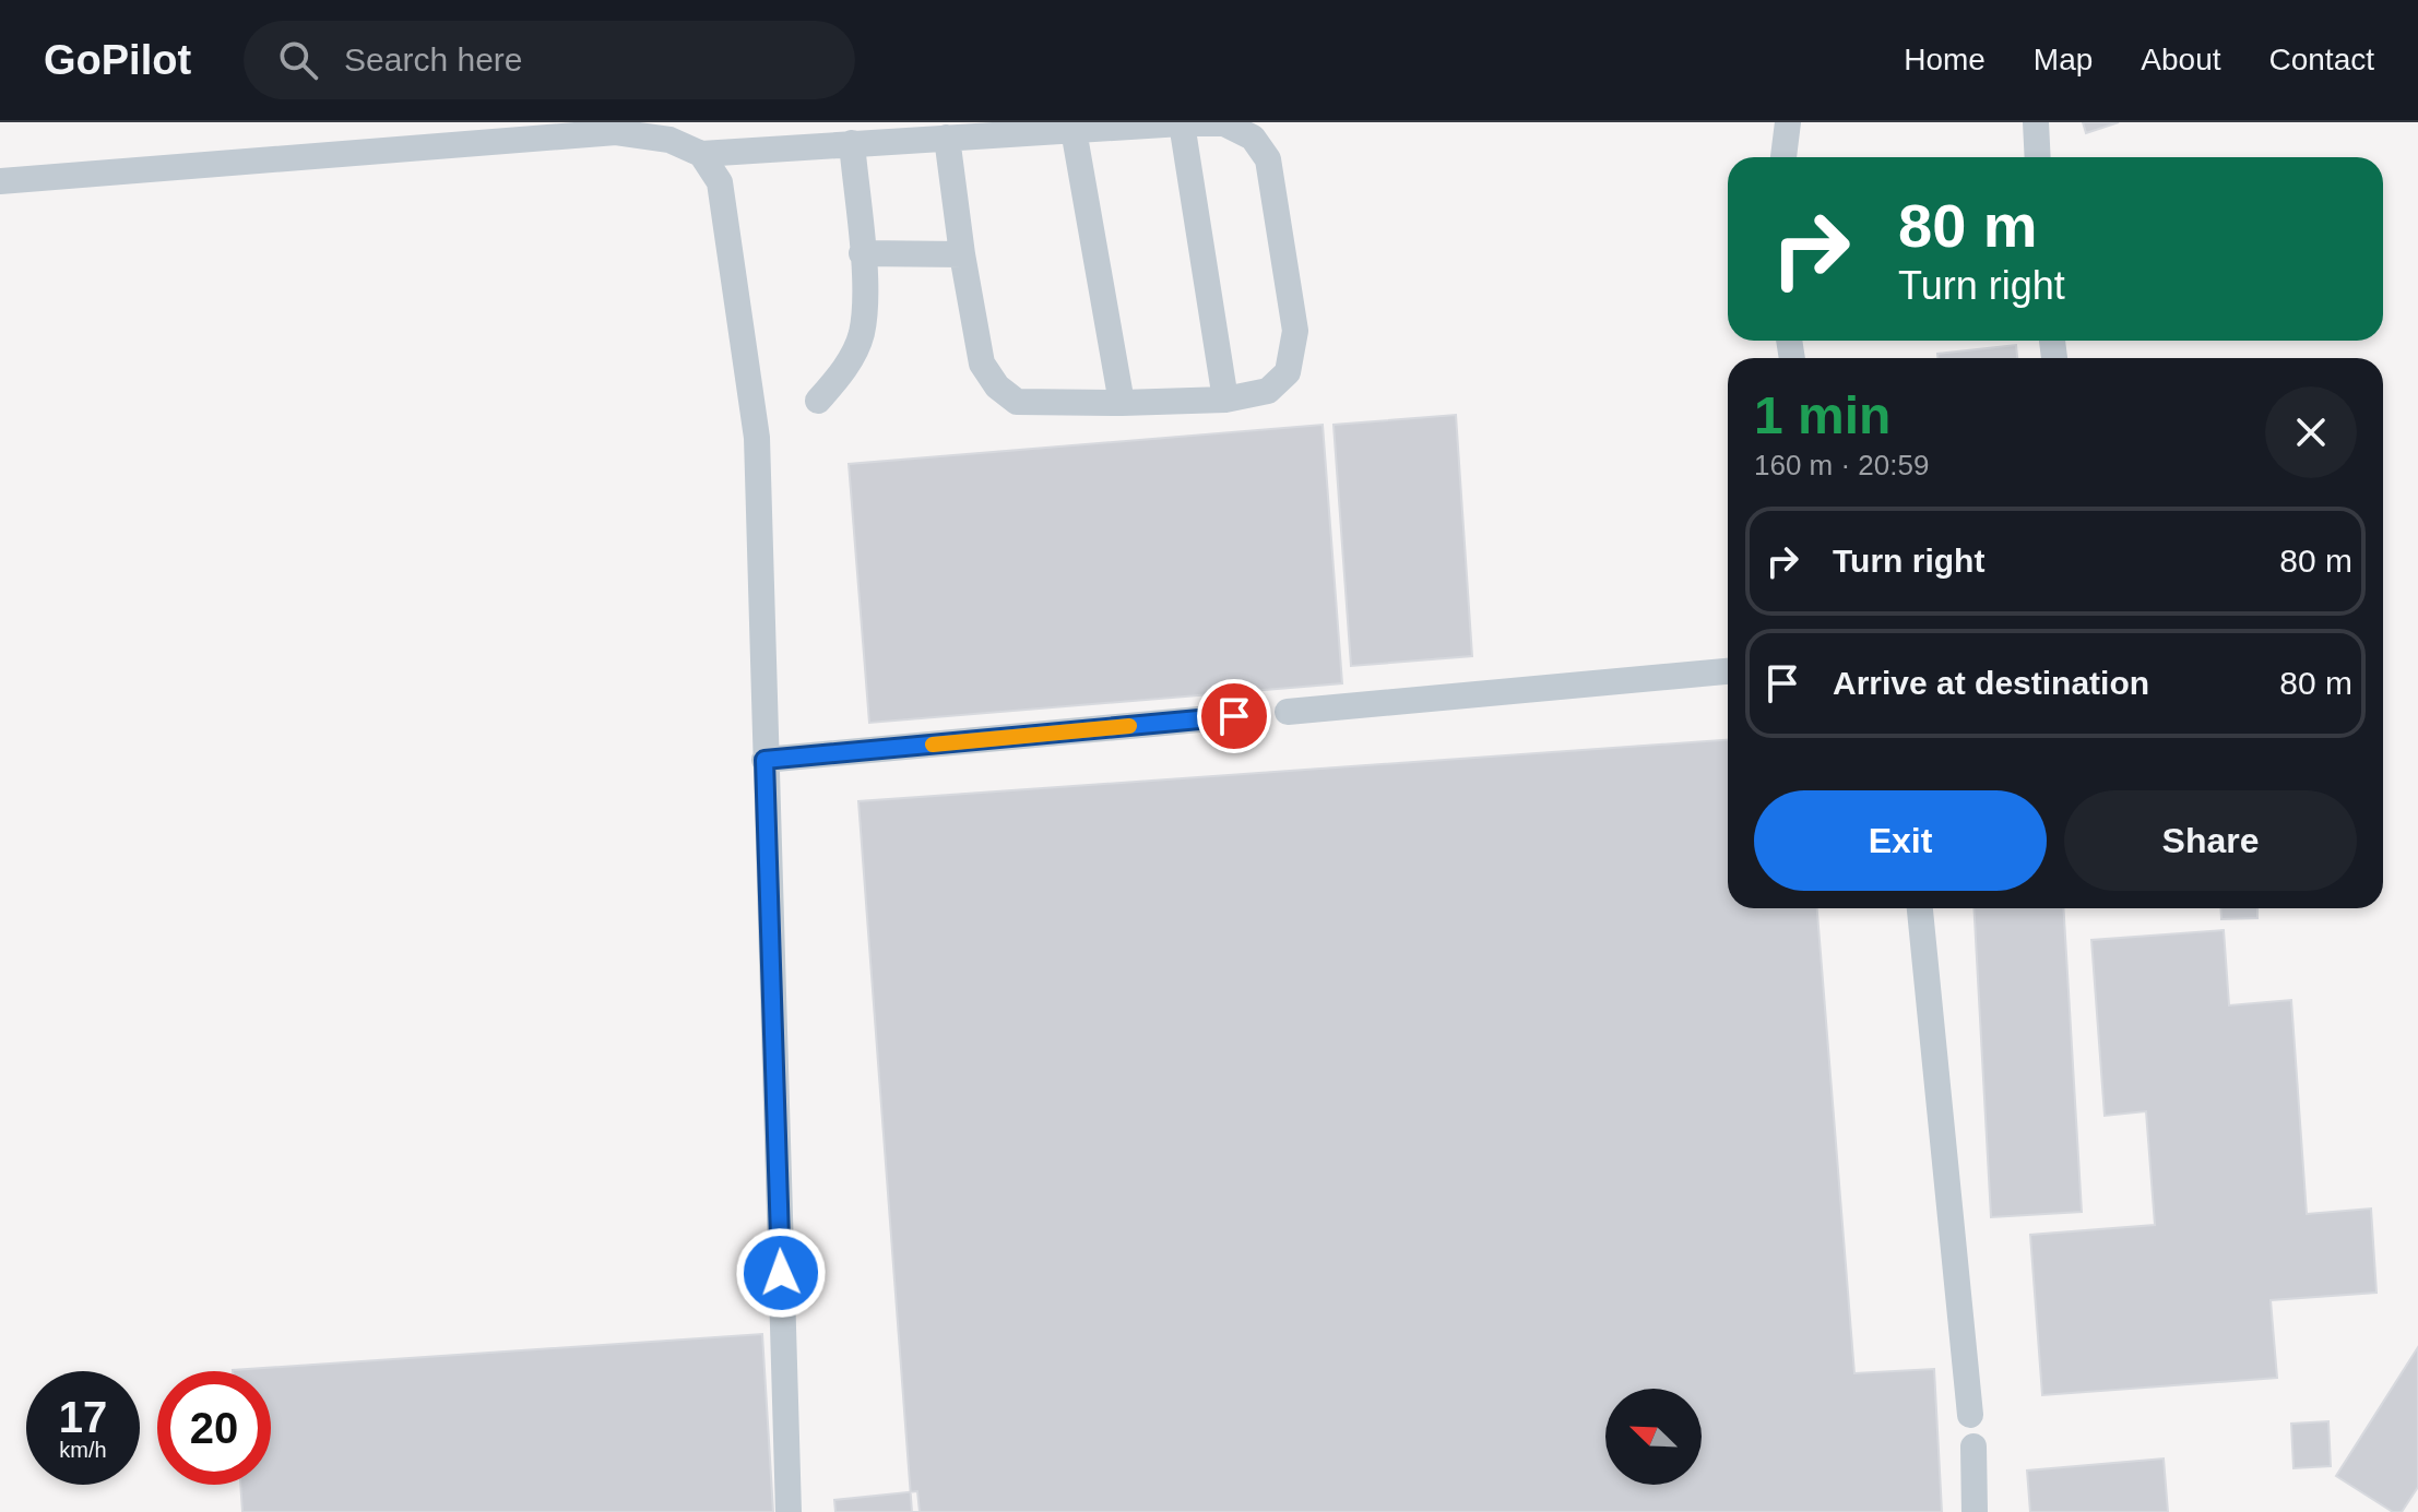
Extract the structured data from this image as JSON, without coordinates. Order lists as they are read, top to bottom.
{
  "north": "top left",
  "page": {
    "header": "GoPilot",
    "search": "Search here",
    "nav": [
      "Home",
      "Map",
      "About",
      "Contact"
    ],
    "turn": ["80 m", "Turn right"],
    "heading": ["1 min", "160 m · 20:59"],
    "list": [
      {
        "name": "Turn right",
        "value": "80 m"
      },
      {
        "name": "Arrive at destination",
        "value": "80 m"
      }
    ],
    "buttons": ["Exit", "Share"],
    "speed": "17 km/h",
    "limit": "20"
  }
}
